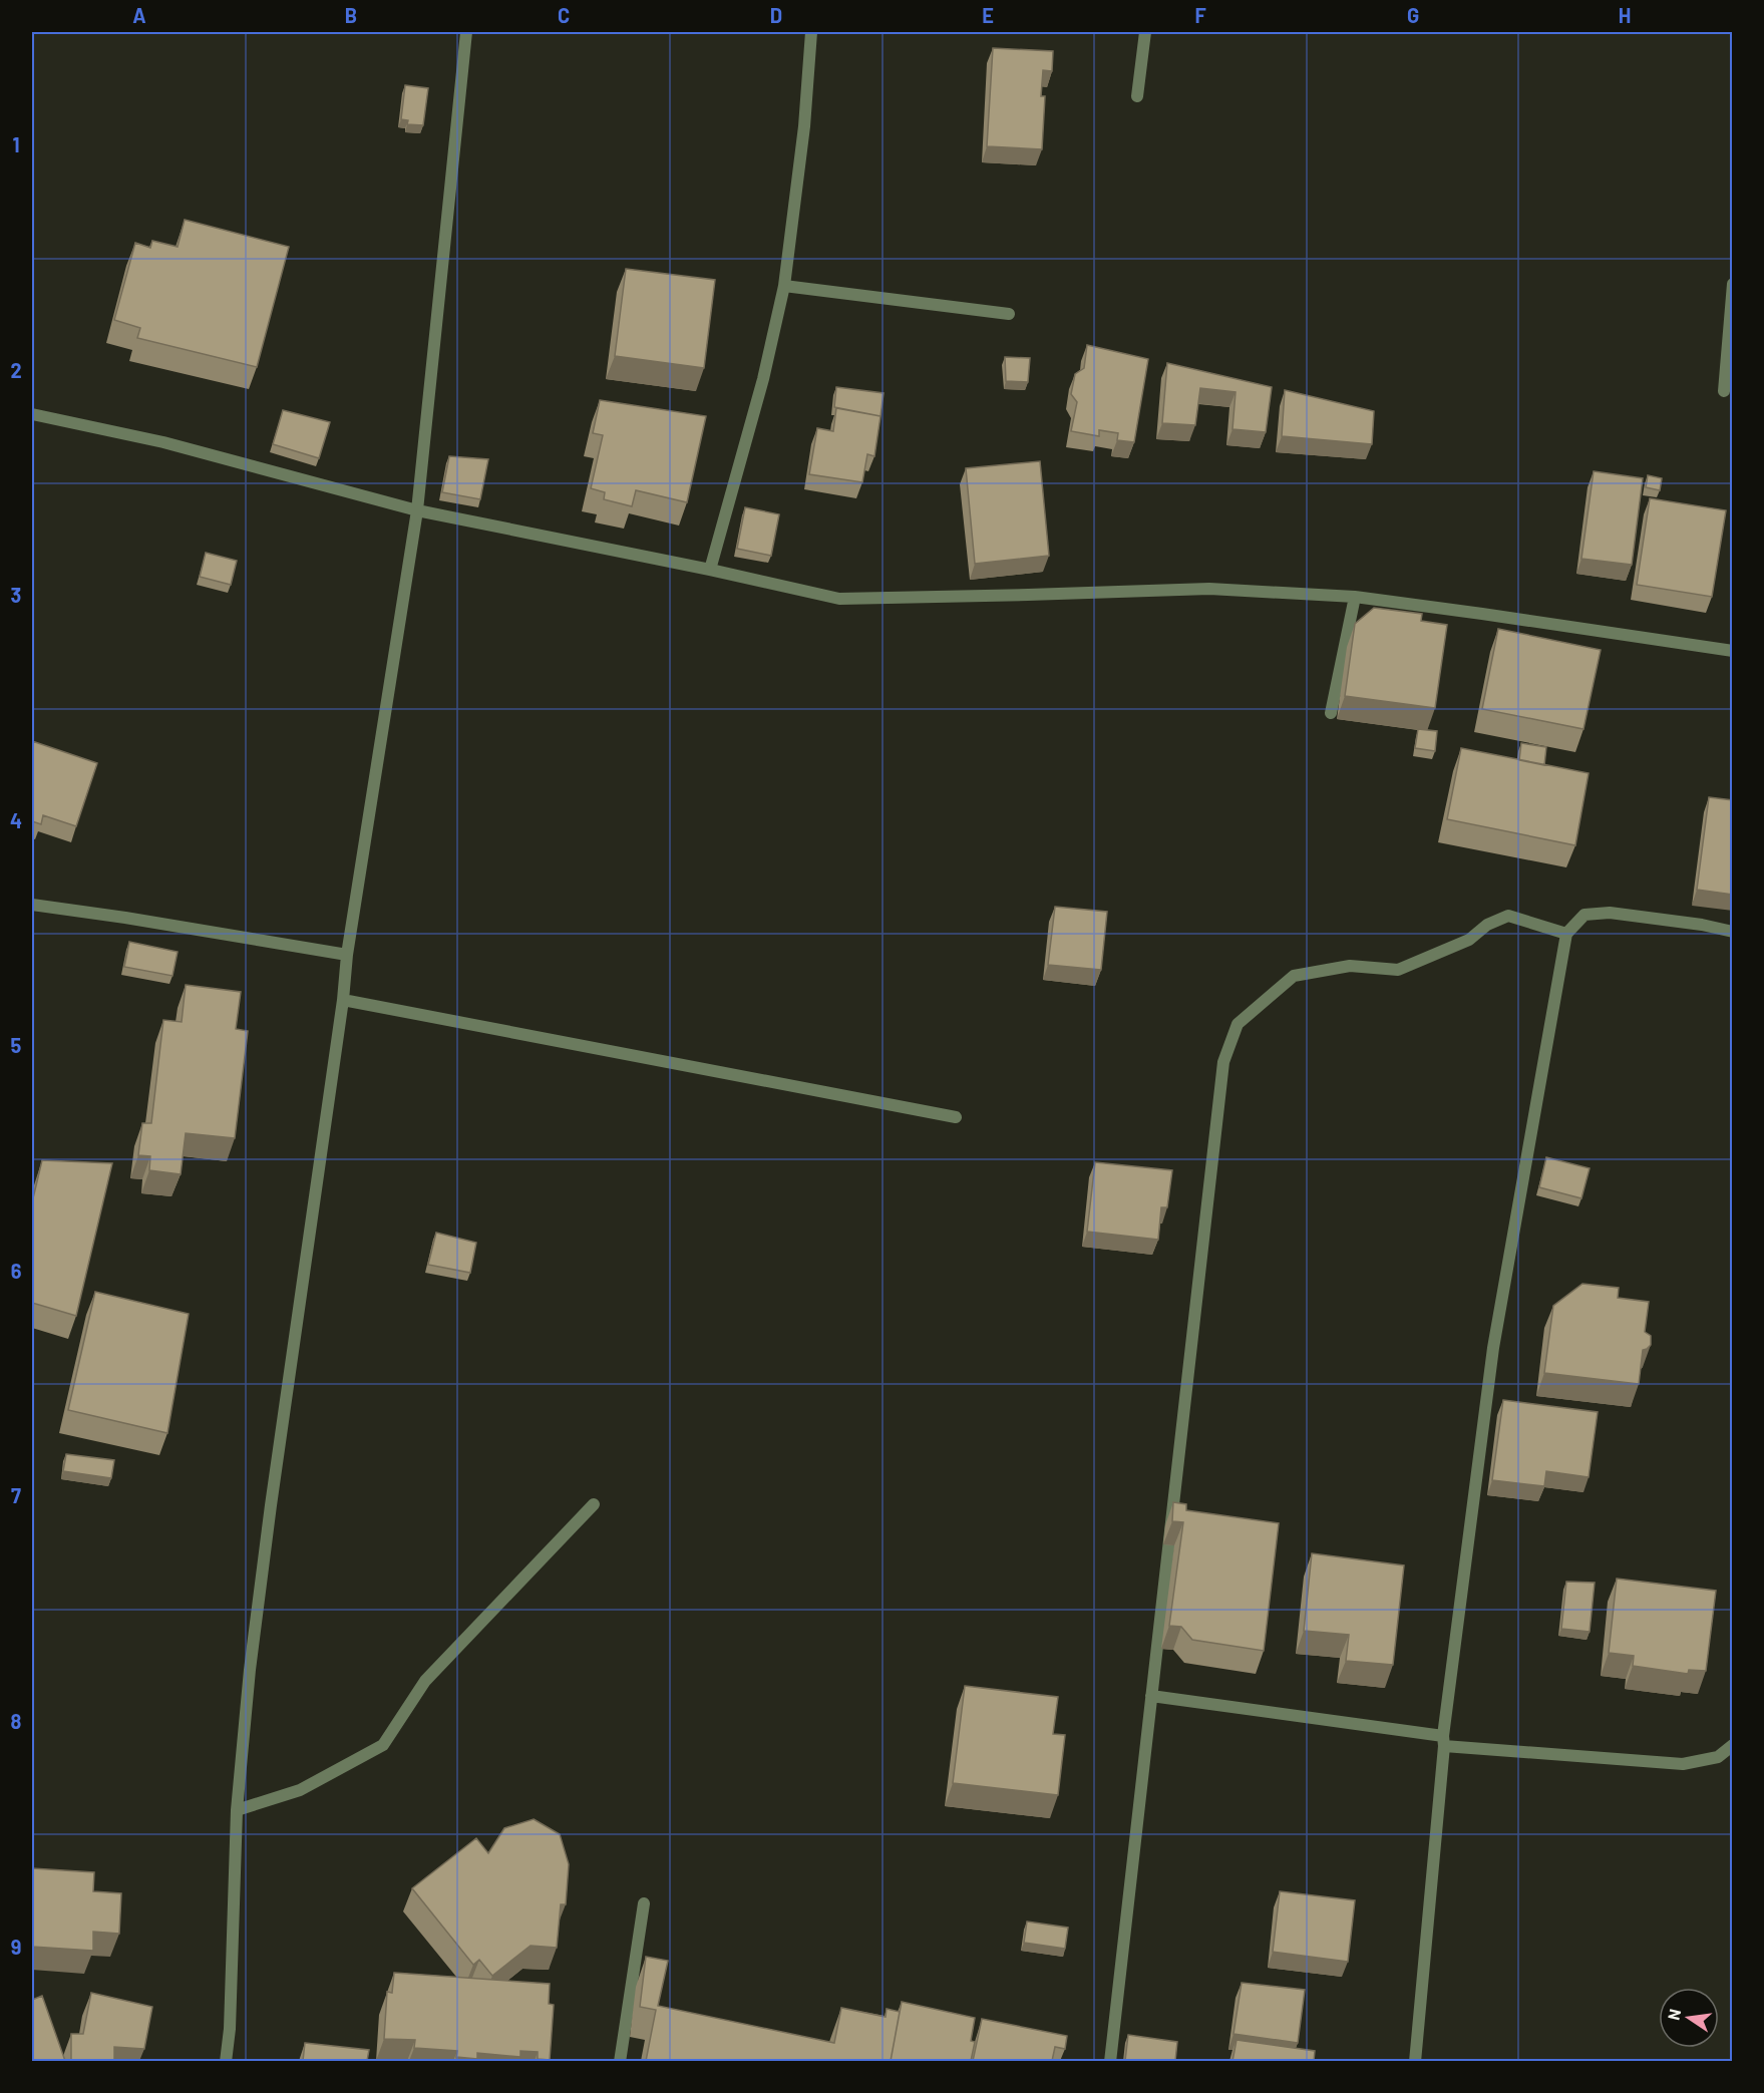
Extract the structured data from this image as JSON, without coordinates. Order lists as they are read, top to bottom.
{
  "north": "left",
  "grid": {
    "columns": [
      "A",
      "B",
      "C",
      "D",
      "E",
      "F",
      "G",
      "H"
    ],
    "rows": [
      "1",
      "2",
      "3",
      "4",
      "5",
      "6",
      "7",
      "8",
      "9"
    ]
  }
}
